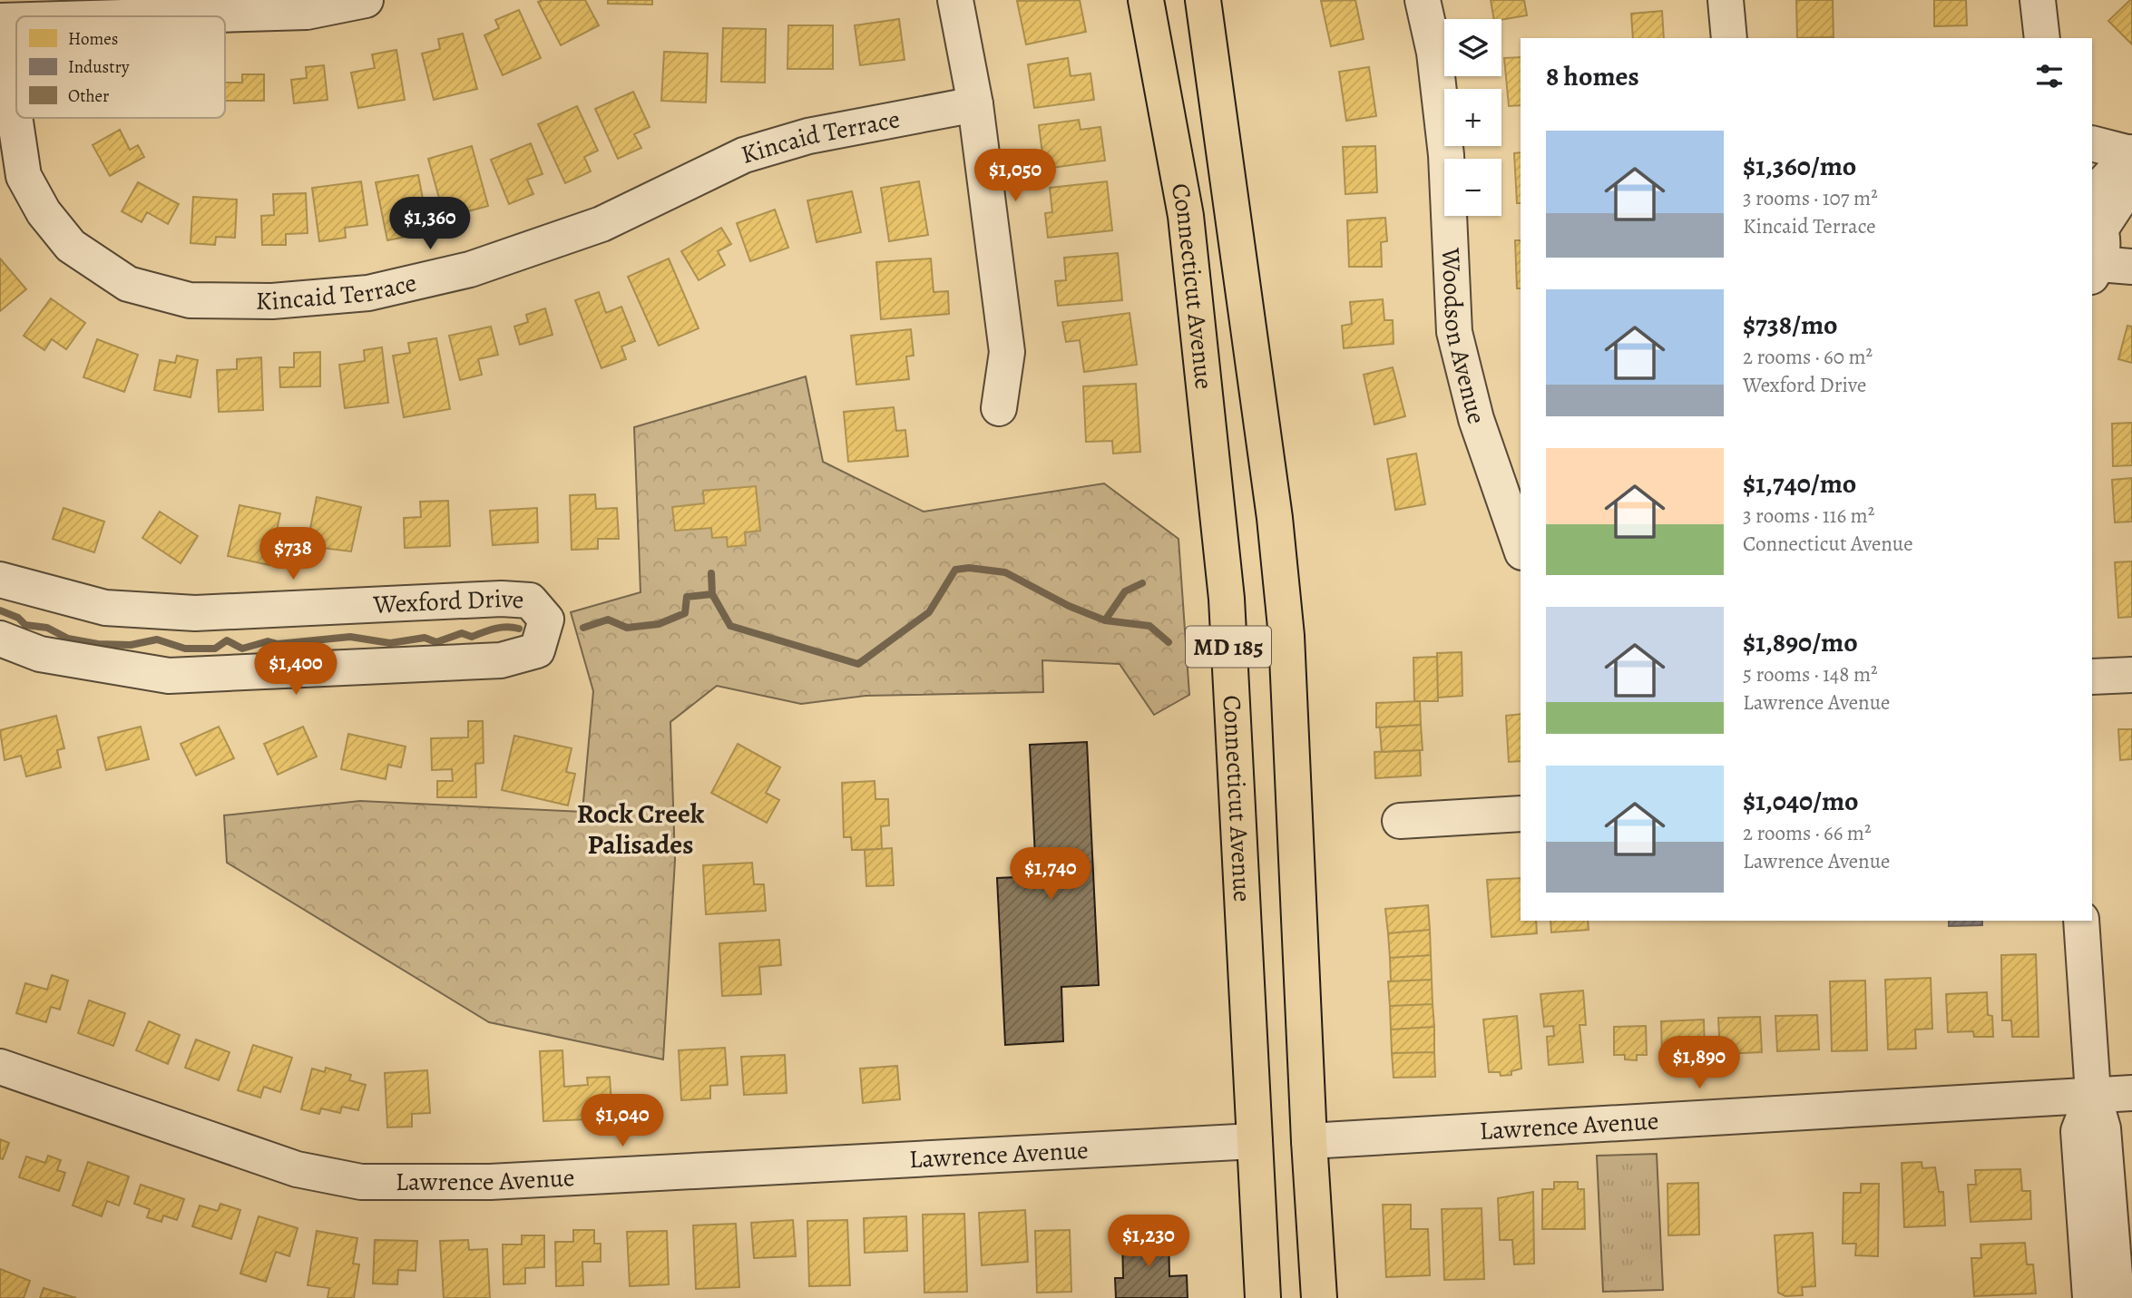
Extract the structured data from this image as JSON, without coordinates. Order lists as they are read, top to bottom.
{
  "streets": {
    "main road": ["Connecticut Avenue", "MD 185"],
    "street": [
      "Kincaid Terrace",
      "Woodson Avenue",
      "Wexford Drive",
      "Lawrence Avenue"
    ]
  },
  "crossings": [
    ["Connecticut Avenue", "Lawrence Avenue"]
  ],
  "districts": ["Rock Creek Palisades"],
  "legend": ["Homes", "Industry", "Other"],
  "page": {
    "map_buttons": ["+", "−"],
    "heading": "8 homes",
    "list": [
      {
        "name": "$1,360/mo",
        "note": "3 rooms · 107 m² · Kincaid Terrace"
      },
      {
        "name": "$738/mo",
        "note": "2 rooms · 60 m² · Wexford Drive"
      },
      {
        "name": "$1,740/mo",
        "note": "3 rooms · 116 m² · Connecticut Avenue"
      },
      {
        "name": "$1,890/mo",
        "note": "5 rooms · 148 m² · Lawrence Avenue"
      },
      {
        "name": "$1,040/mo",
        "note": "2 rooms · 66 m² · Lawrence Avenue"
      }
    ],
    "price": [
      "$1,050",
      "$1,360",
      "$738",
      "$1,400",
      "$1,740",
      "$1,890",
      "$1,040",
      "$1,230"
    ]
  }
}
